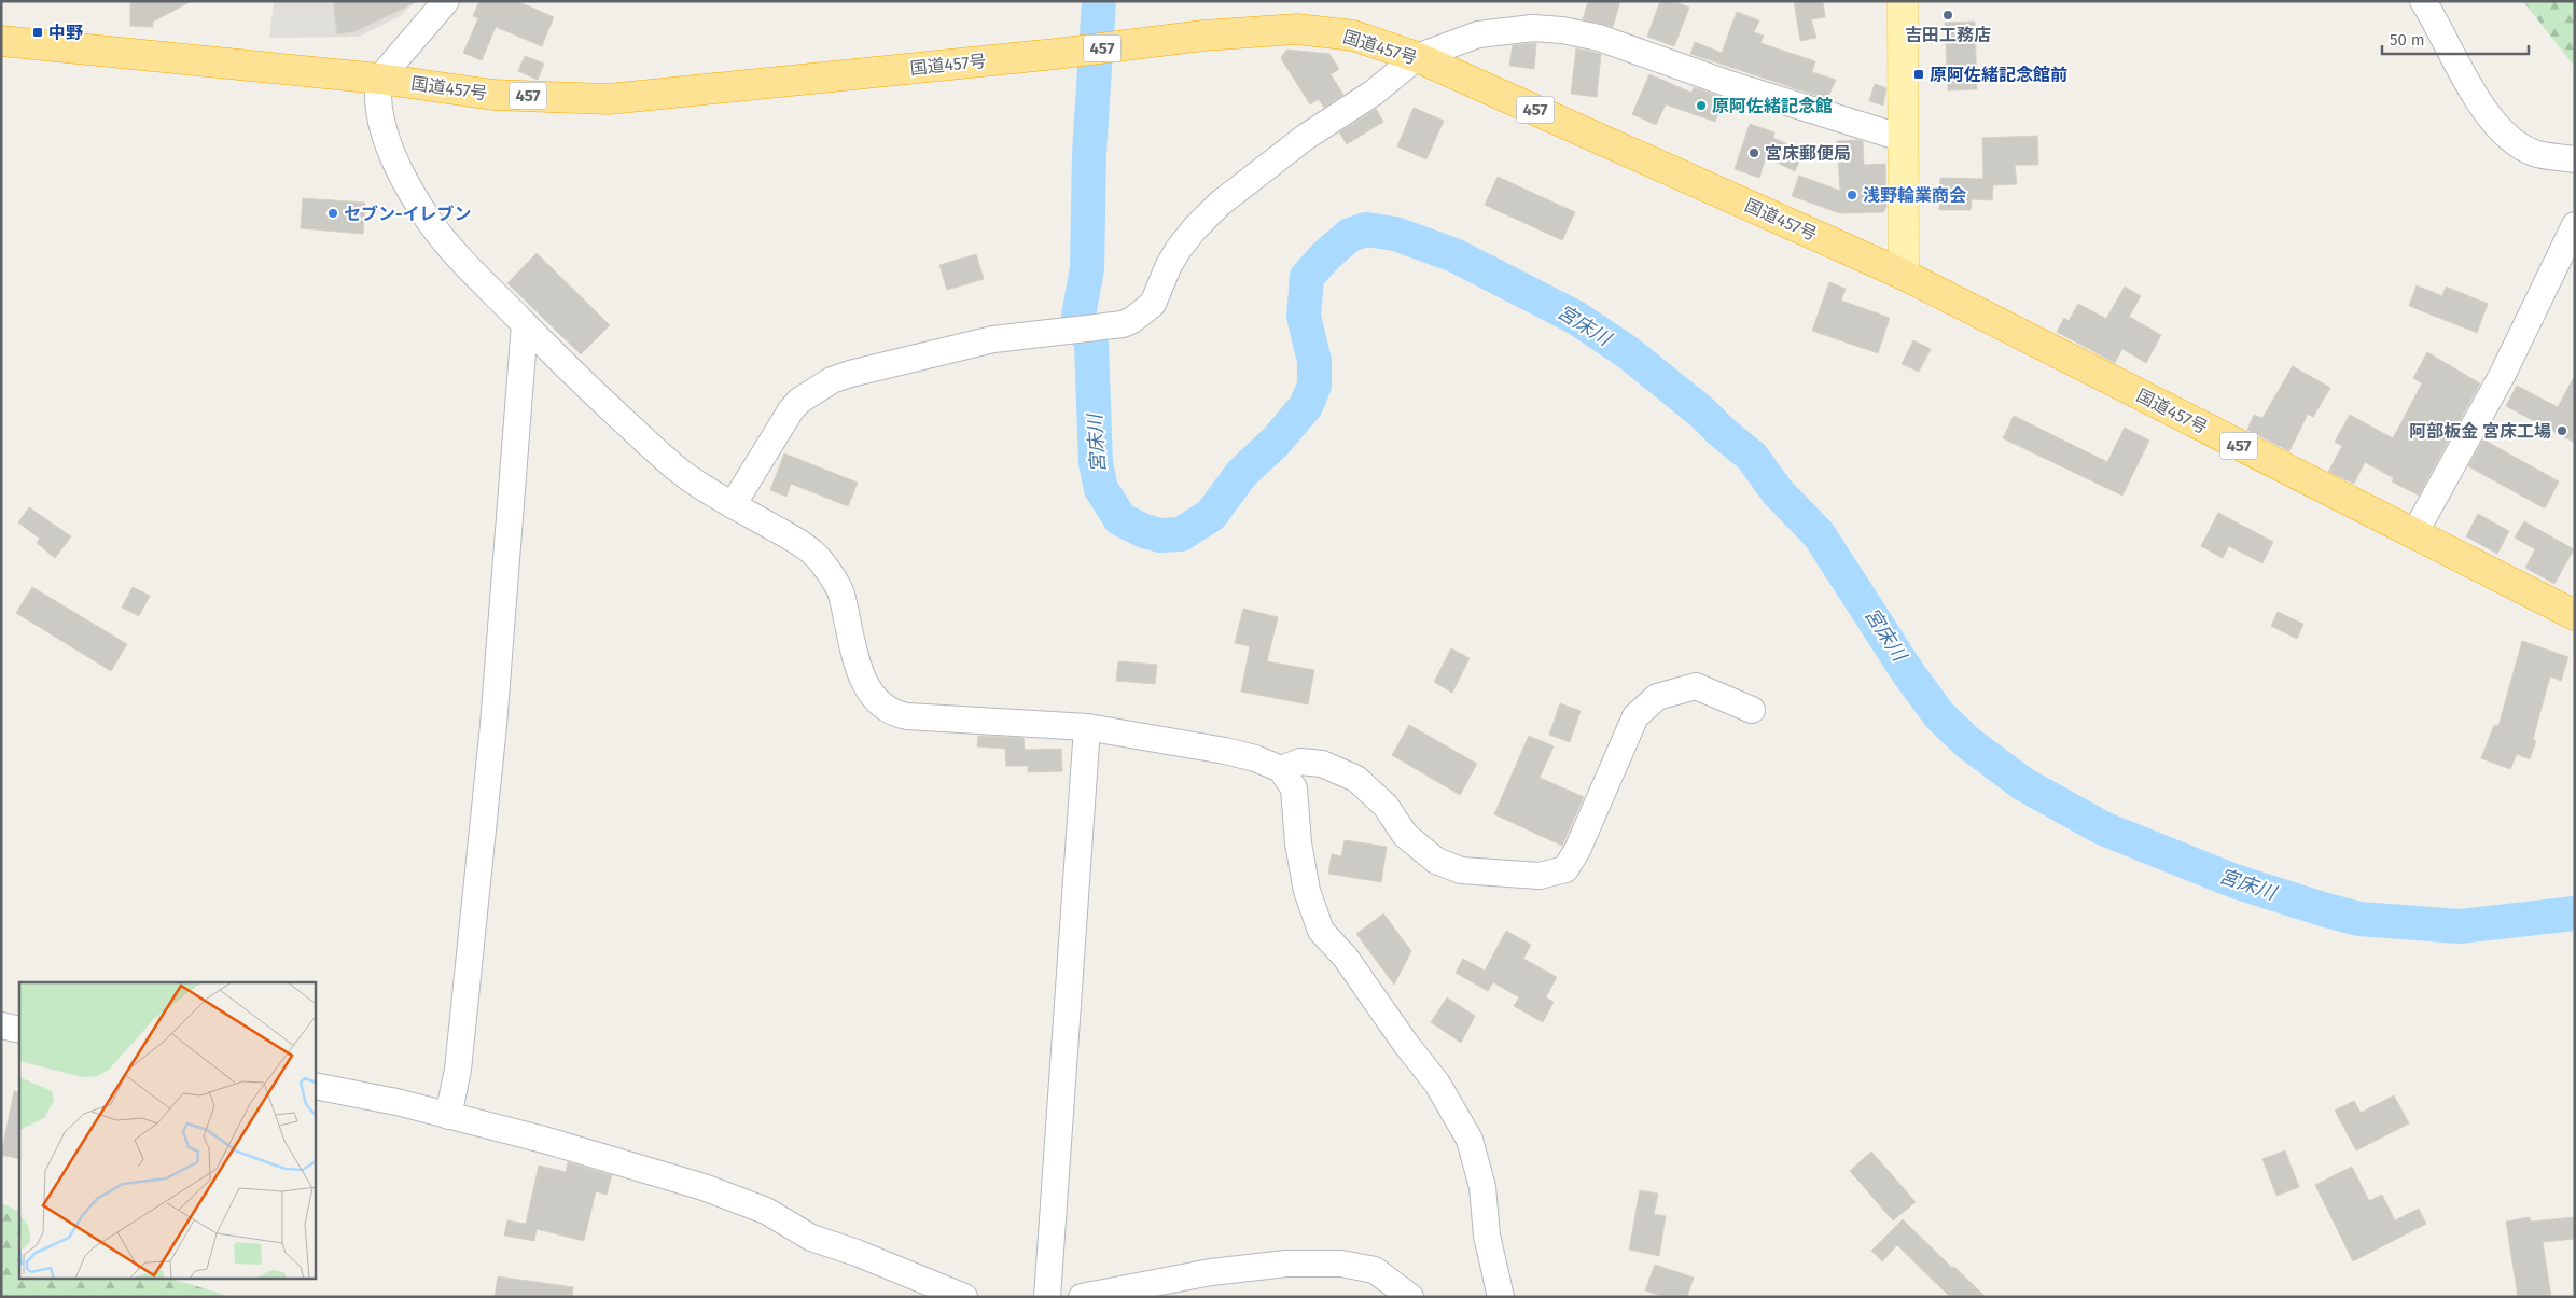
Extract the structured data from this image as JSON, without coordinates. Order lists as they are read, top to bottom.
{
  "streets": {
    "highway": ["国道457号", "457"]
  },
  "water": ["宮床川"],
  "places": {
    "other": [
      "吉田工務店",
      "原阿佐緒記念館",
      "宮床郵便局",
      "浅野輪業商会",
      "セブン-イレブン",
      "阿部板金 宮床工場"
    ],
    "transit": ["中野", "原阿佐緒記念館前"]
  },
  "scale_bar": "50 m"
}
